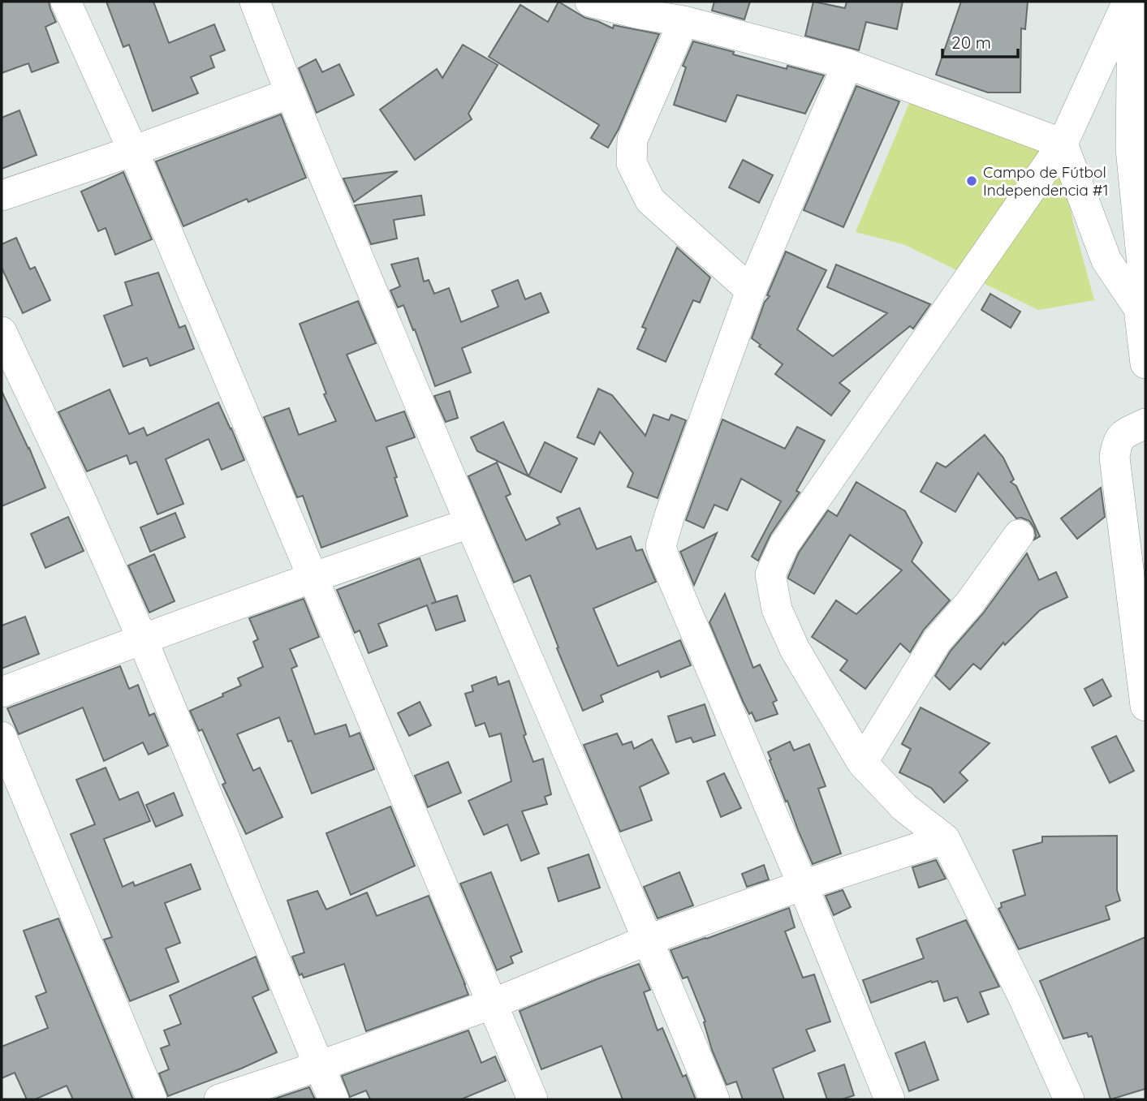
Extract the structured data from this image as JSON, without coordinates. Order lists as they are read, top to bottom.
{
  "places": ["Campo de Fútbol Independencia #1"],
  "scale_bar": "20 m"
}
